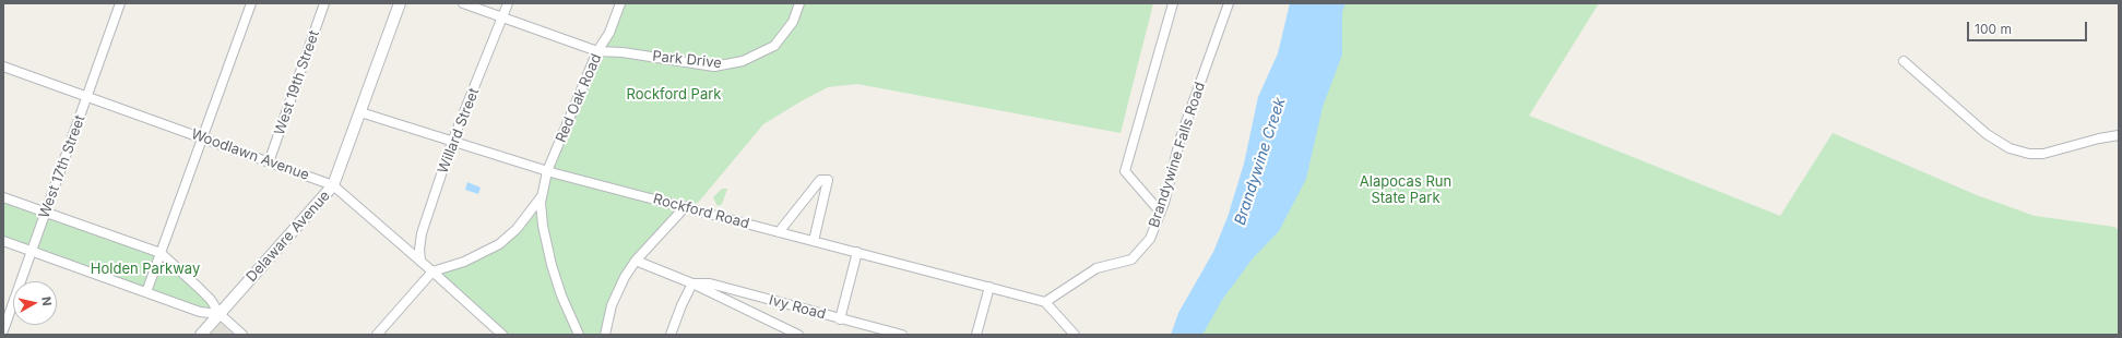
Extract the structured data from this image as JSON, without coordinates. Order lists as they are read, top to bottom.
{
  "streets": {
    "street": [
      "Park Drive",
      "West 19th Street",
      "Red Oak Road",
      "Willard Street",
      "Woodlawn Avenue",
      "Brandywine Falls Road",
      "West 17th Street",
      "Rockford Road",
      "Delaware Avenue",
      "Ivy Road"
    ]
  },
  "crossings": [
    ["Park Drive", "Red Oak Road"],
    ["Park Drive", "Willard Street"],
    ["West 19th Street", "Woodlawn Avenue"],
    ["Red Oak Road", "Woodlawn Avenue"],
    ["Red Oak Road", "Rockford Road"],
    ["Willard Street", "Woodlawn Avenue"],
    ["Willard Street", "Rockford Road"],
    ["Woodlawn Avenue", "West 17th Street"],
    ["Woodlawn Avenue", "Delaware Avenue"],
    ["Brandywine Falls Road", "Rockford Road"],
    ["Rockford Road", "Delaware Avenue"]
  ],
  "water": ["Brandywine Creek"],
  "parks": ["Rockford Park", "Alapocas Run State Park", "Holden Parkway"],
  "scale_bar": "100 m",
  "north": "right"
}
